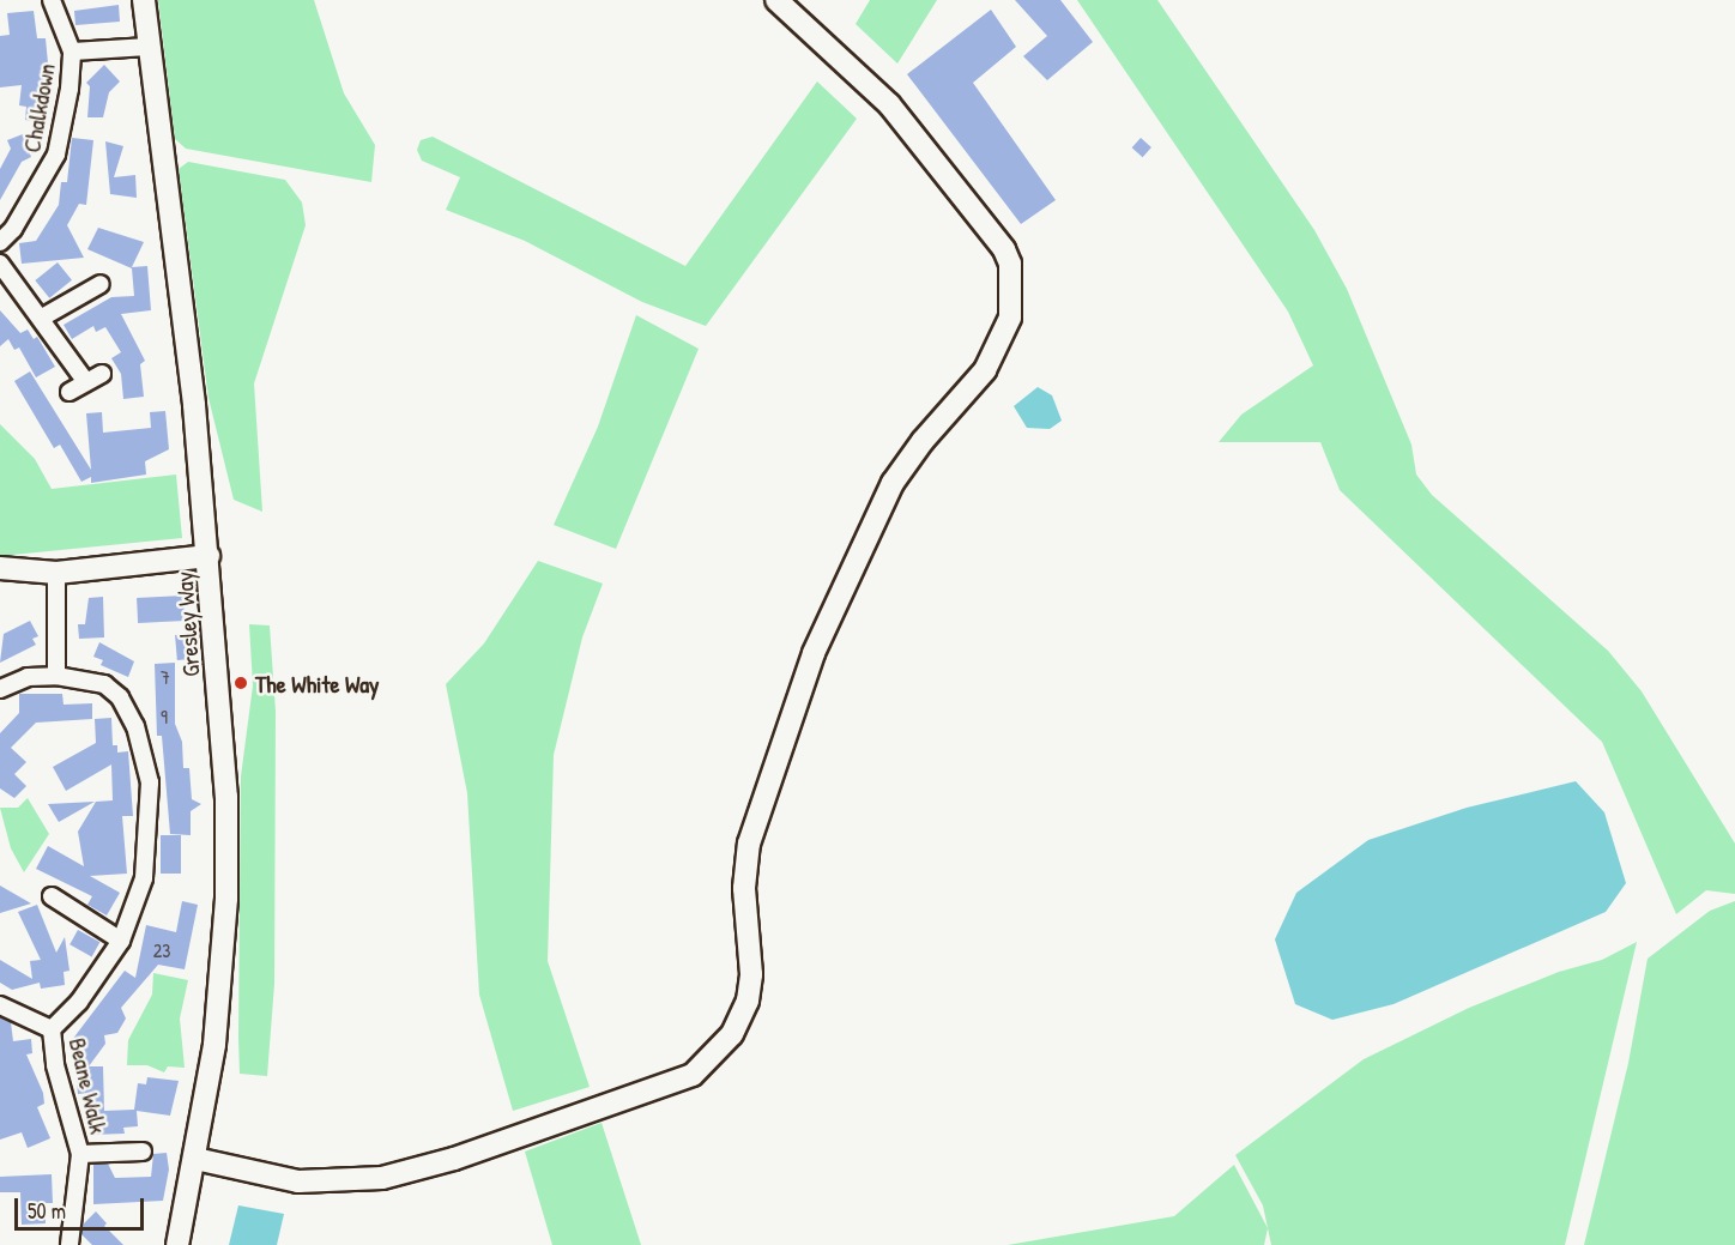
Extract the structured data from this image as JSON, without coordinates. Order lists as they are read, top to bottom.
{
  "streets": {
    "street": ["Chalkdown", "Gresley Way", "Beane Walk"]
  },
  "crossings": [
    ["Chalkdown", "Gresley Way"]
  ],
  "places": ["The White Way"],
  "house_numbers": ["7", "9", "23"],
  "scale_bar": "50 m"
}
